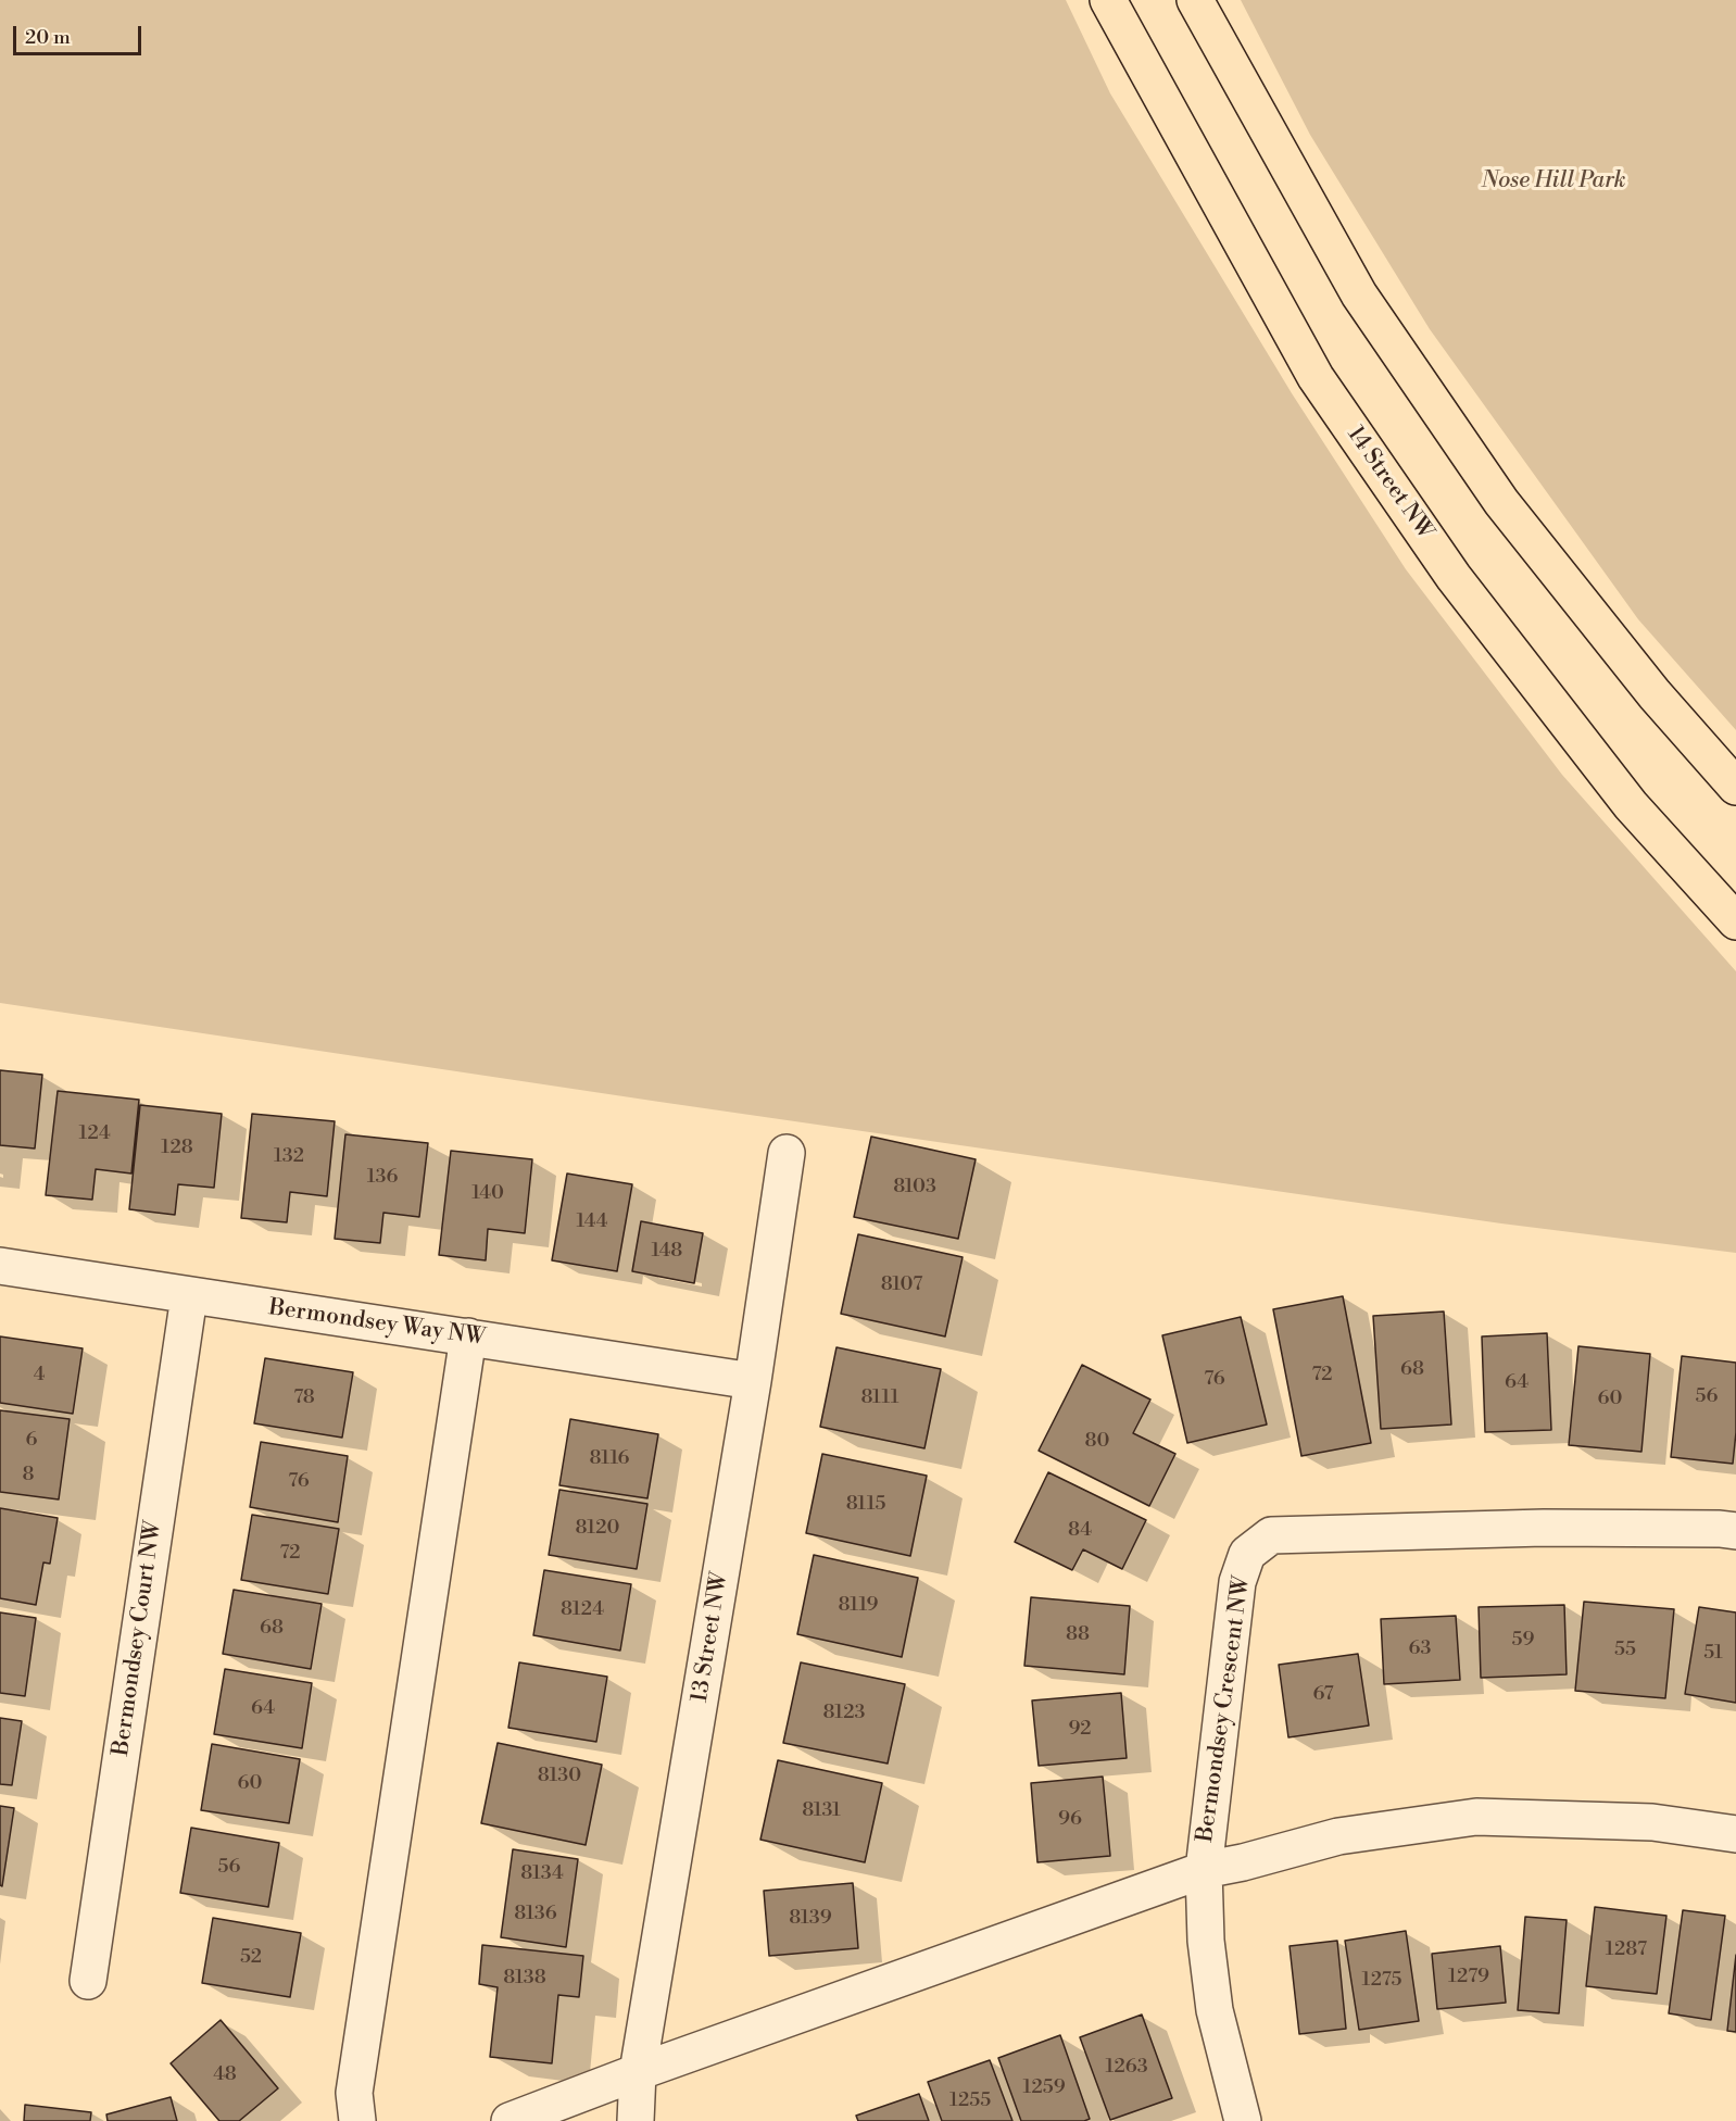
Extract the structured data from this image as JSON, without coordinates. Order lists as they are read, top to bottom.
{
  "streets": {
    "main road": ["14 Street NW"],
    "street": [
      "Bermondsey Way NW",
      "13 Street NW",
      "Bermondsey Court NW",
      "Bermondsey Crescent NW"
    ]
  },
  "crossings": [
    ["Bermondsey Way NW", "13 Street NW"],
    ["Bermondsey Way NW", "Bermondsey Court NW"]
  ],
  "parks": ["Nose Hill Park"],
  "house_numbers": [
    "124",
    "128",
    "132",
    "136",
    "8103",
    "140",
    "144",
    "148",
    "8107",
    "68",
    "4",
    "72",
    "76",
    "64",
    "56",
    "78",
    "8111",
    "60",
    "6",
    "80",
    "8116",
    "8",
    "76",
    "8115",
    "8120",
    "84",
    "72",
    "8119",
    "8124",
    "68",
    "88",
    "59",
    "63",
    "55",
    "51",
    "67",
    "64",
    "8123",
    "92",
    "8130",
    "60",
    "8131",
    "96",
    "56",
    "8134",
    "8136",
    "8139",
    "1287",
    "52",
    "1279",
    "8138",
    "1275",
    "1263",
    "48",
    "1259",
    "1255"
  ],
  "scale_bar": "20 m"
}
